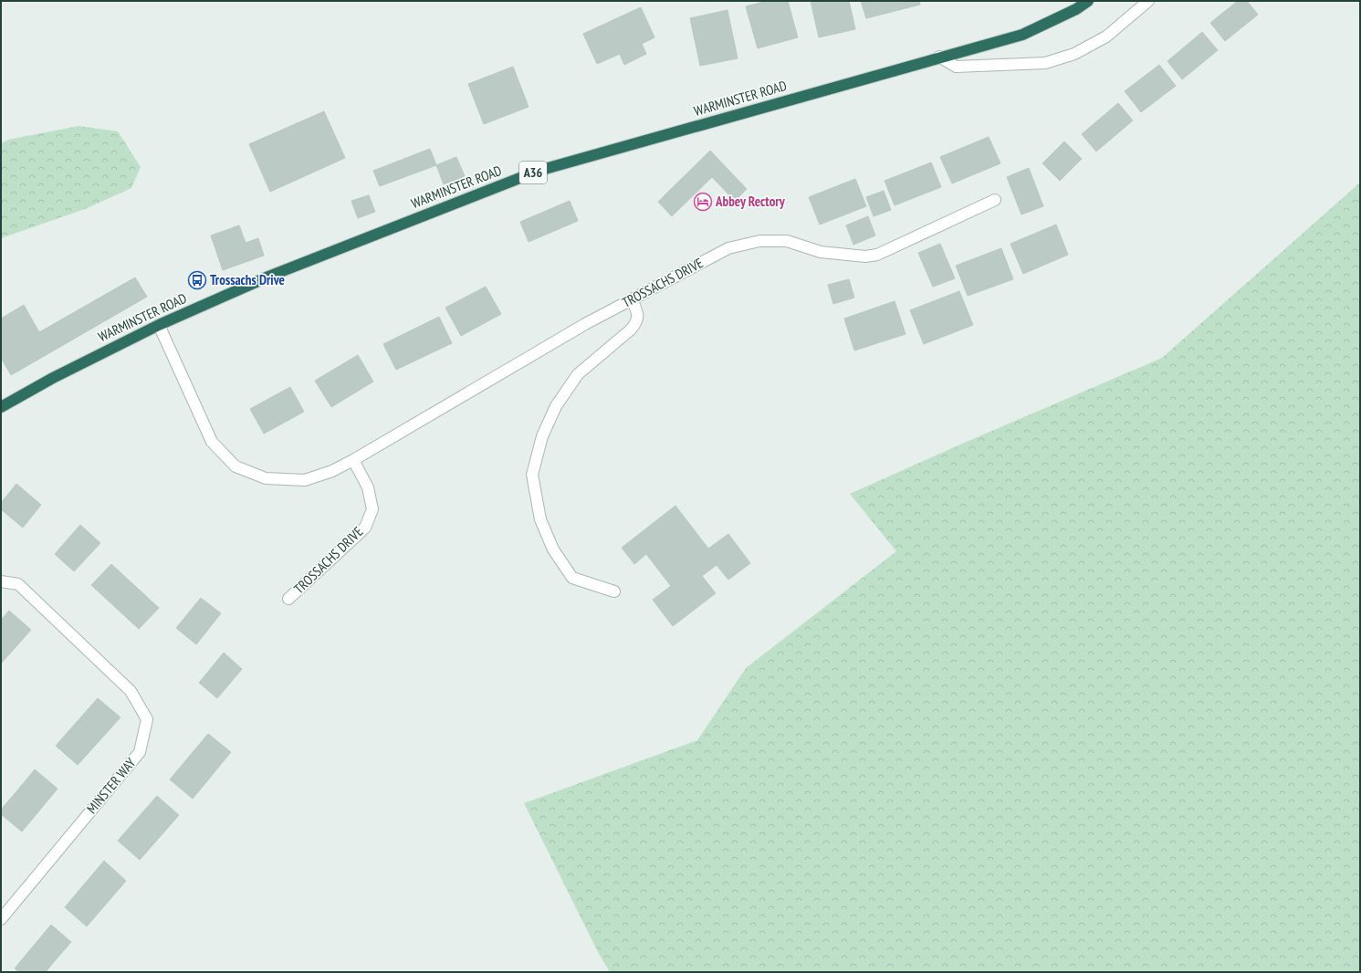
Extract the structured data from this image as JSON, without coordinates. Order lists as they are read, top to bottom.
{
  "streets": {
    "highway": ["WARMINSTER ROAD", "A36"],
    "street": ["TROSSACHS DRIVE", "MINSTER WAY"]
  },
  "crossings": [
    ["WARMINSTER ROAD", "TROSSACHS DRIVE"]
  ],
  "places": {
    "hotel": ["Abbey Rectory"],
    "bus stop": ["Trossachs Drive"]
  }
}
